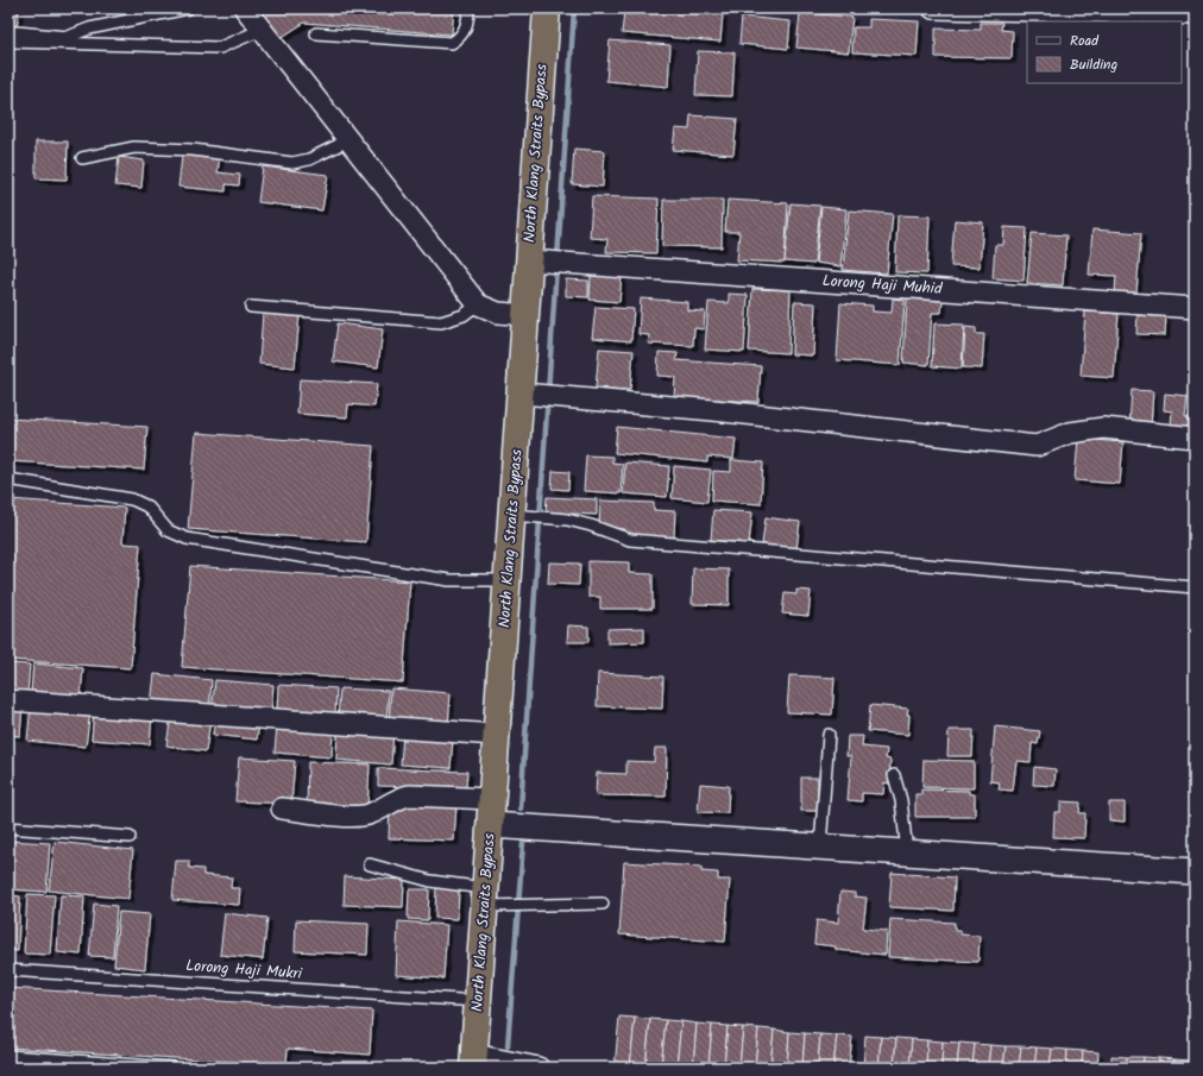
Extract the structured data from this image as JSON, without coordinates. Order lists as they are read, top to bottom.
{
  "streets": {
    "highway": ["North Klang Straits Bypass"],
    "street": ["Lorong Haji Muhid"],
    "lane": ["Lorong Haji Mukri"]
  },
  "crossings": [
    ["North Klang Straits Bypass", "Lorong Haji Muhid"],
    ["North Klang Straits Bypass", "Lorong Haji Mukri"]
  ],
  "legend": ["Road", "Building"]
}
